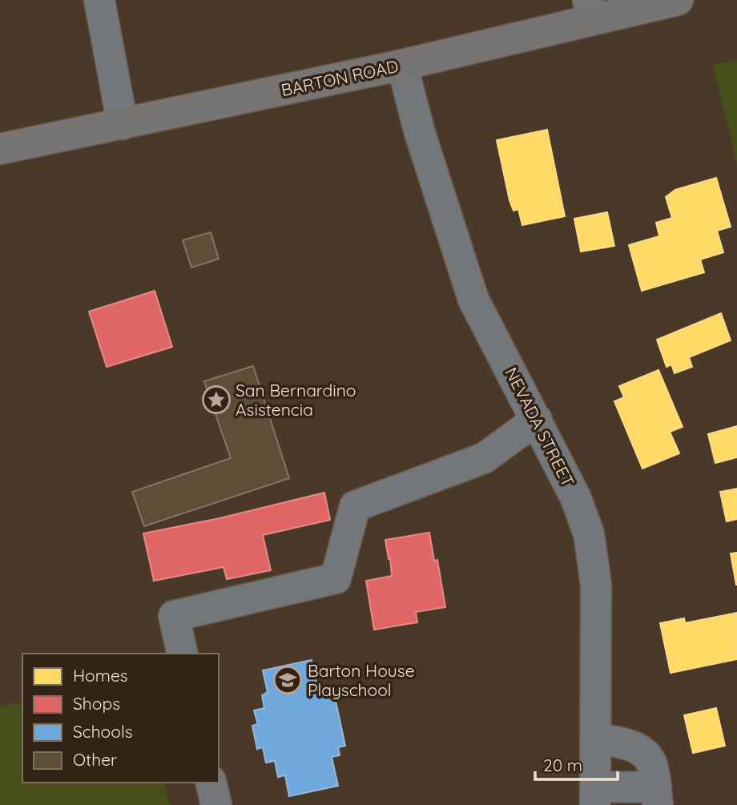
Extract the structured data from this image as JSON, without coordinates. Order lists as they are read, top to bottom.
{
  "streets": {
    "main road": ["BARTON ROAD"],
    "street": ["NEVADA STREET"]
  },
  "crossings": [
    ["BARTON ROAD", "NEVADA STREET"]
  ],
  "places": {
    "place": ["San Bernardino Asistencia"],
    "school or university": ["Barton House Playschool"]
  },
  "legend": [
    "Homes",
    "Shops",
    "Schools",
    "Other"
  ],
  "scale_bar": "20 m"
}
